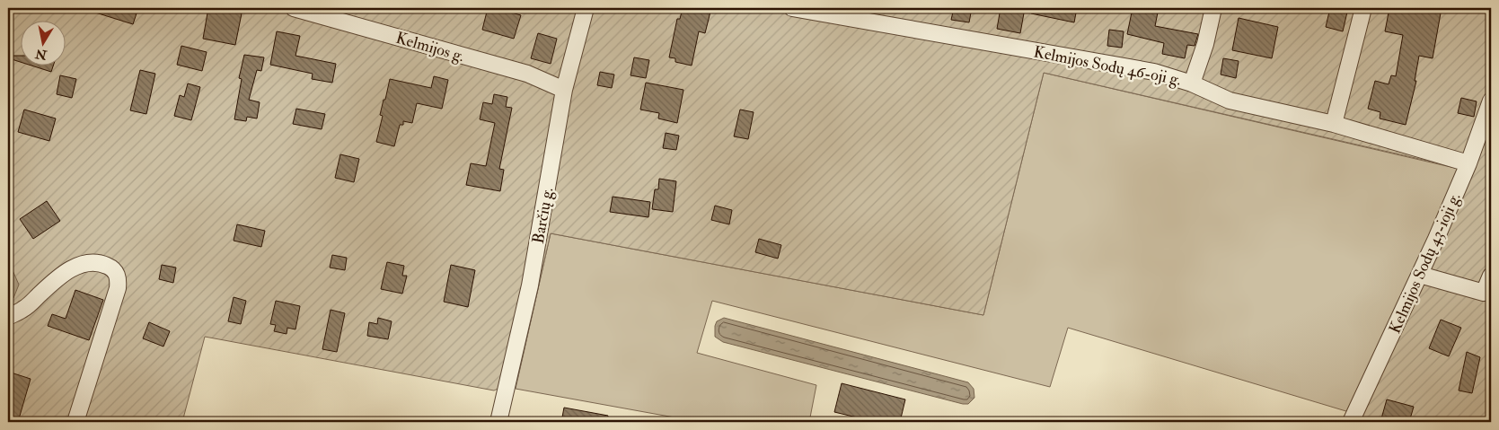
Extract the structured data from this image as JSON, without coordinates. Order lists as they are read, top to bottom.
{
  "streets": {
    "street": [
      "Kelmijos g.",
      "Kelmijos Sodų 46-oji g.",
      "Barčių g.",
      "Kelmijos Sodų 43-ioji g."
    ]
  },
  "crossings": [
    ["Kelmijos g.", "Barčių g."],
    ["Kelmijos Sodų 46-oji g.", "Kelmijos Sodų 43-ioji g."]
  ],
  "north": "bottom"
}
